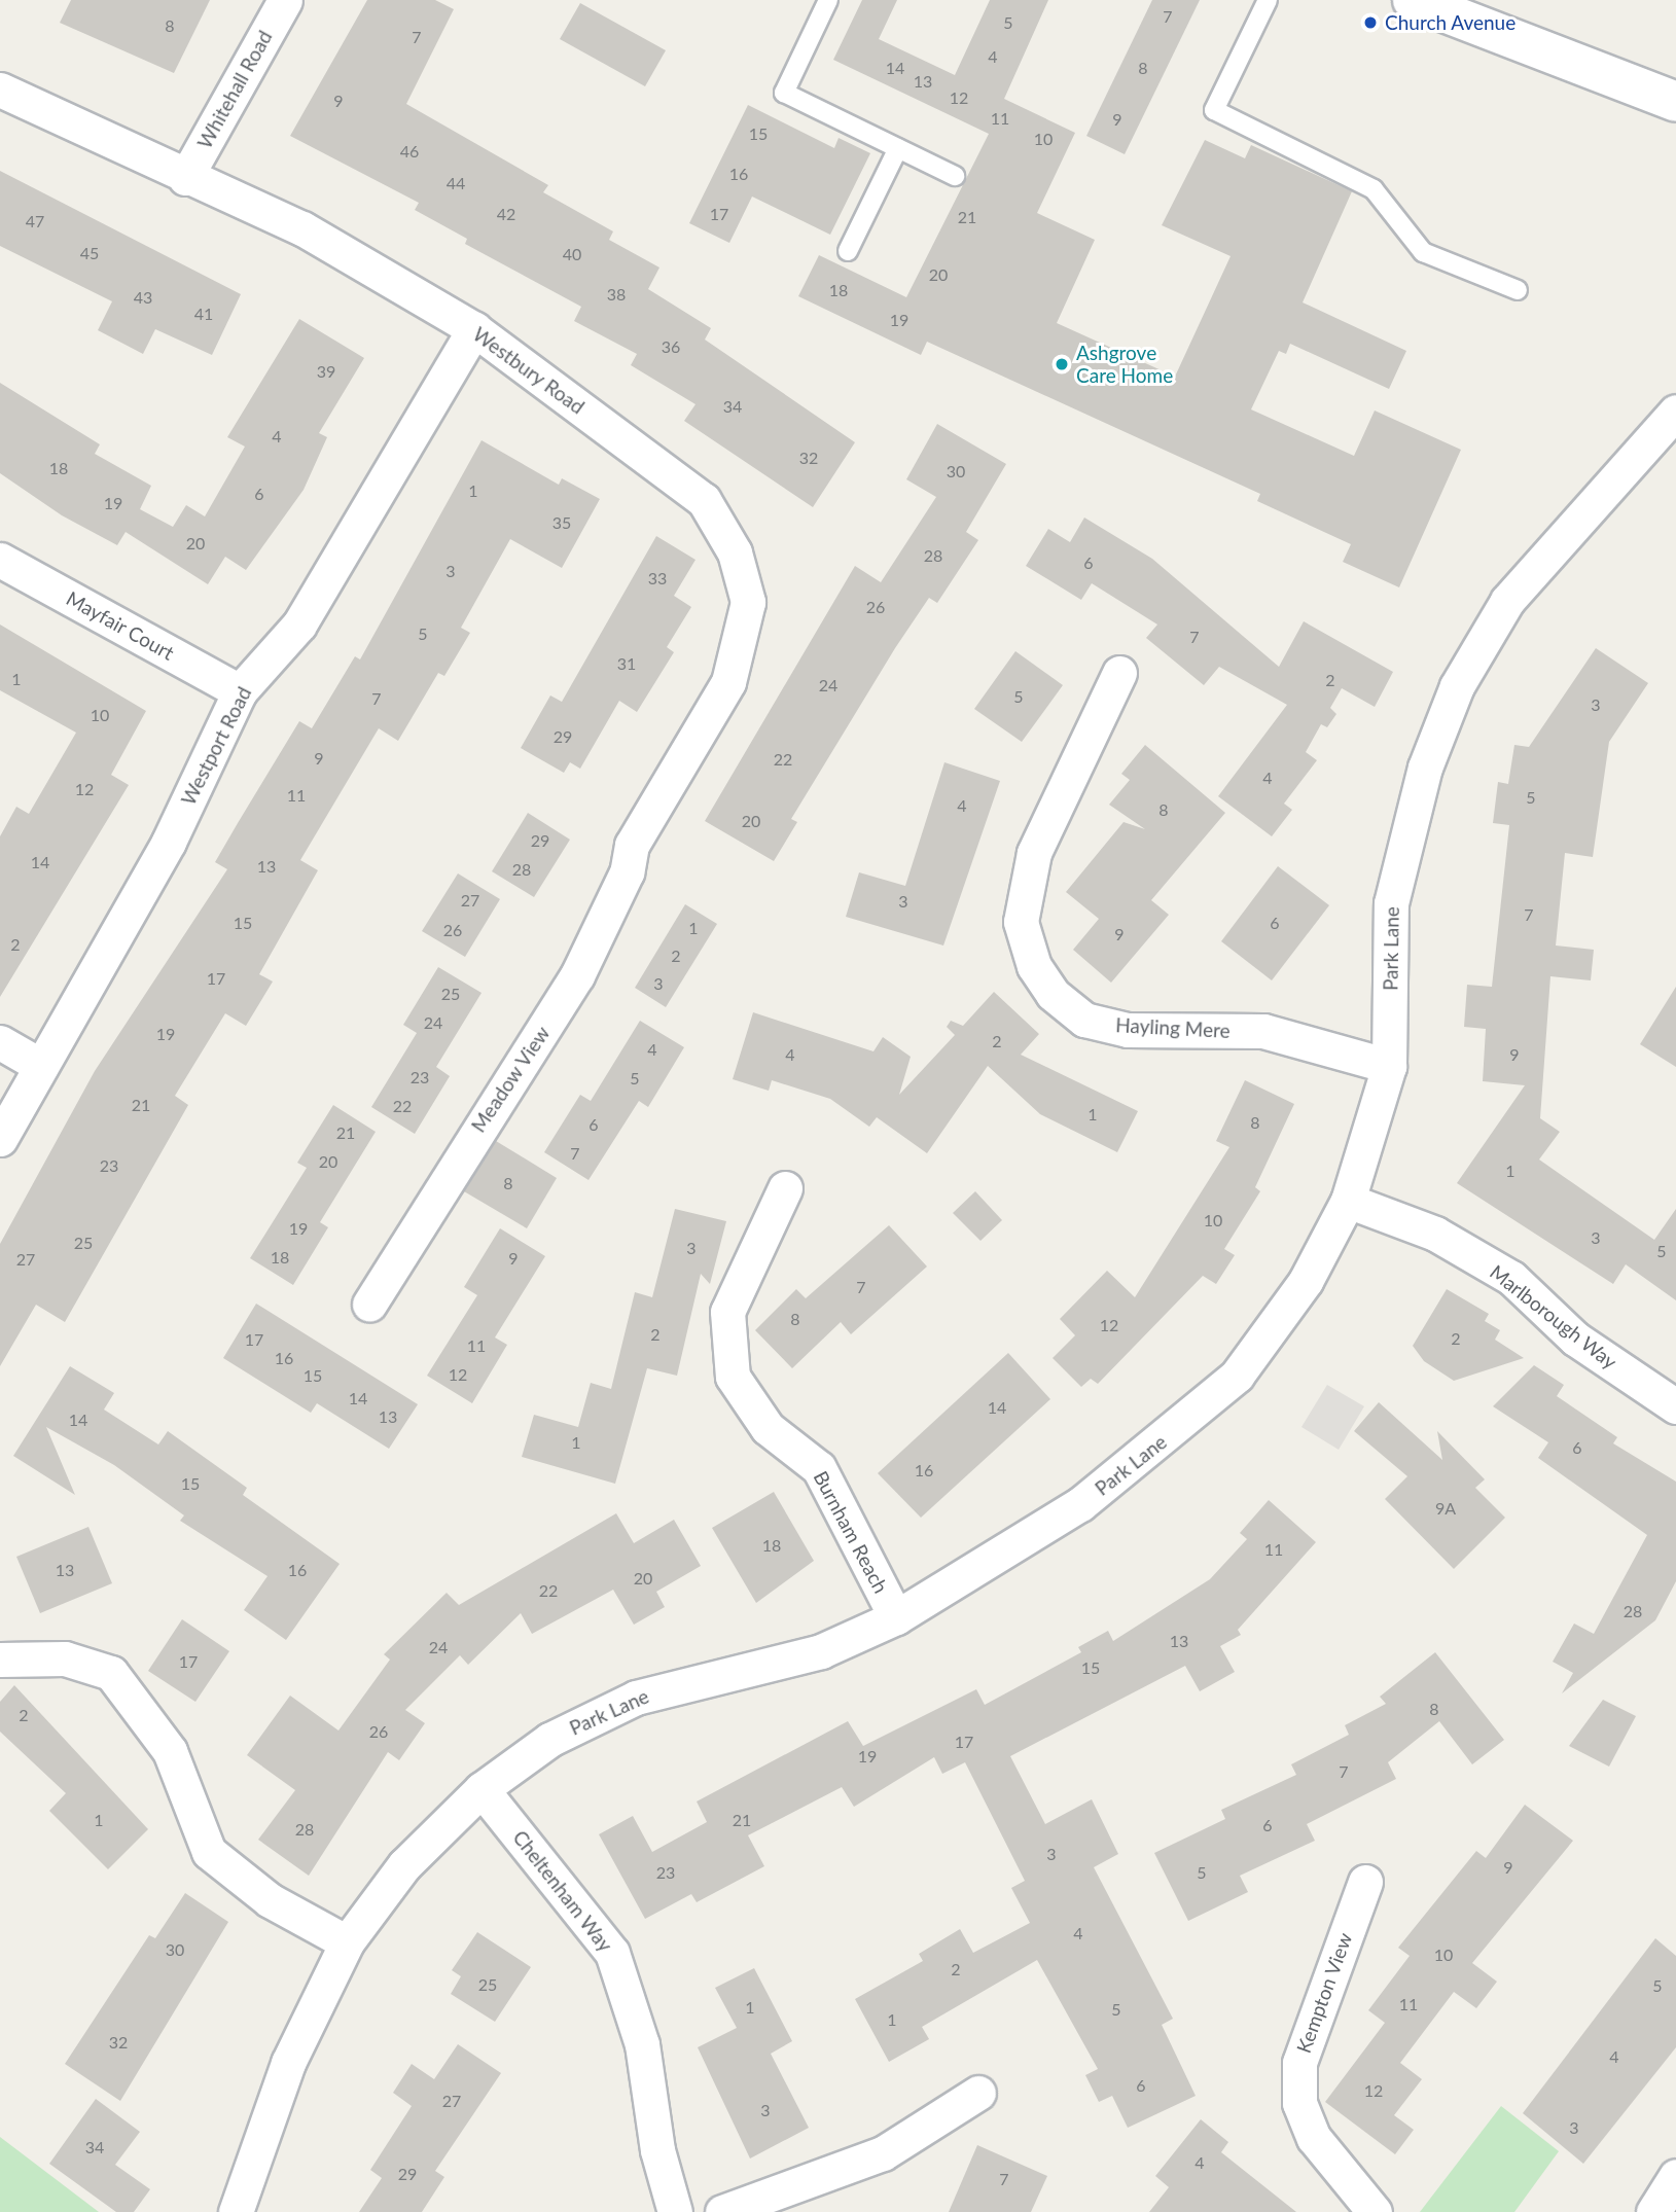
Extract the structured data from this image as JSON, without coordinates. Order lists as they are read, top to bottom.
{
  "streets": {
    "street": [
      "Whitehall Road",
      "Westbury Road",
      "Mayfair Court",
      "Westport Road",
      "Park Lane",
      "Hayling Mere",
      "Meadow View",
      "Marlborough Way",
      "Burnham Reach",
      "Cheltenham Way",
      "Kempton View"
    ]
  },
  "crossings": [
    ["Whitehall Road", "Westbury Road"],
    ["Westbury Road", "Westport Road"],
    ["Westbury Road", "Meadow View"],
    ["Mayfair Court", "Westport Road"],
    ["Park Lane", "Hayling Mere"],
    ["Park Lane", "Marlborough Way"],
    ["Park Lane", "Burnham Reach"],
    ["Park Lane", "Cheltenham Way"]
  ],
  "places": ["Church Avenue", "Ashgrove Care Home"],
  "house_numbers": [
    "7",
    "5",
    "8",
    "7",
    "4",
    "14",
    "8",
    "13",
    "12",
    "9",
    "11",
    "9",
    "15",
    "10",
    "46",
    "16",
    "44",
    "42",
    "17",
    "21",
    "47",
    "45",
    "40",
    "20",
    "18",
    "38",
    "43",
    "41",
    "19",
    "36",
    "39",
    "34",
    "4",
    "32",
    "18",
    "30",
    "1",
    "6",
    "19",
    "35",
    "20",
    "28",
    "6",
    "3",
    "33",
    "26",
    "5",
    "7",
    "31",
    "1",
    "2",
    "24",
    "5",
    "7",
    "3",
    "10",
    "29",
    "9",
    "22",
    "4",
    "12",
    "11",
    "5",
    "4",
    "8",
    "20",
    "29",
    "14",
    "13",
    "28",
    "27",
    "3",
    "7",
    "15",
    "6",
    "1",
    "26",
    "9",
    "2",
    "2",
    "17",
    "3",
    "25",
    "24",
    "19",
    "2",
    "4",
    "4",
    "9",
    "23",
    "5",
    "21",
    "22",
    "1",
    "8",
    "6",
    "21",
    "7",
    "20",
    "23",
    "1",
    "8",
    "10",
    "19",
    "3",
    "25",
    "3",
    "5",
    "18",
    "9",
    "27",
    "7",
    "8",
    "12",
    "2",
    "2",
    "17",
    "11",
    "16",
    "12",
    "15",
    "14",
    "14",
    "13",
    "14",
    "1",
    "6",
    "16",
    "15",
    "9A",
    "18",
    "11",
    "13",
    "16",
    "20",
    "22",
    "28",
    "13",
    "24",
    "17",
    "15",
    "8",
    "2",
    "26",
    "17",
    "19",
    "7",
    "1",
    "21",
    "6",
    "28",
    "3",
    "9",
    "23",
    "5",
    "4",
    "30",
    "10",
    "2",
    "25",
    "5",
    "11",
    "1",
    "5",
    "1",
    "32",
    "4",
    "6",
    "12",
    "27",
    "3",
    "3",
    "34",
    "4",
    "29",
    "7"
  ]
}
